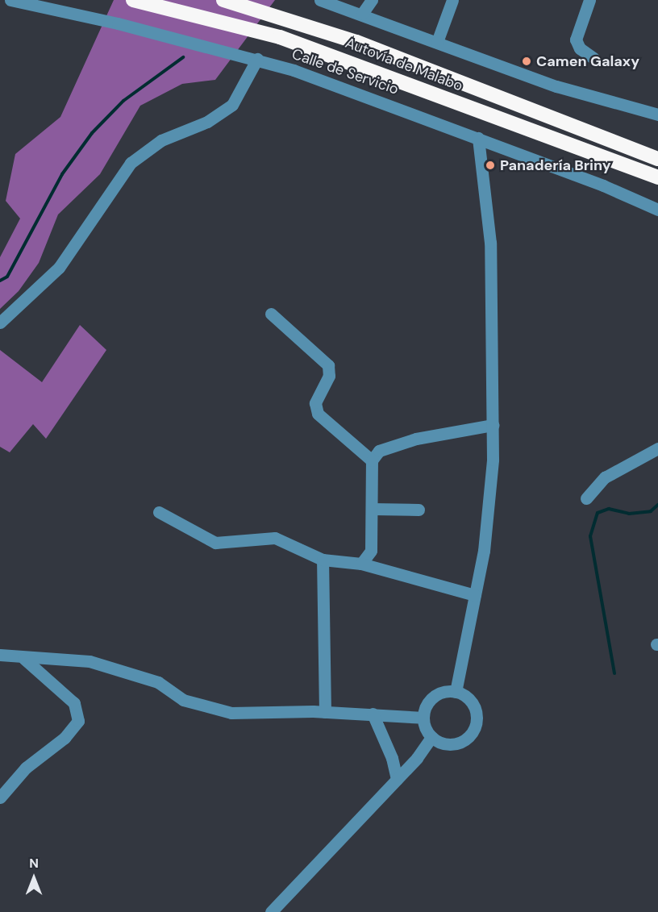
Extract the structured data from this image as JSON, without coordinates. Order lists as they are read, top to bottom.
{
  "streets": {
    "highway": ["Autovía de Malabo"],
    "street": ["Calle de Servicio"]
  },
  "places": ["Camen Galaxy", "Panadería Briny"],
  "north": "top"
}
